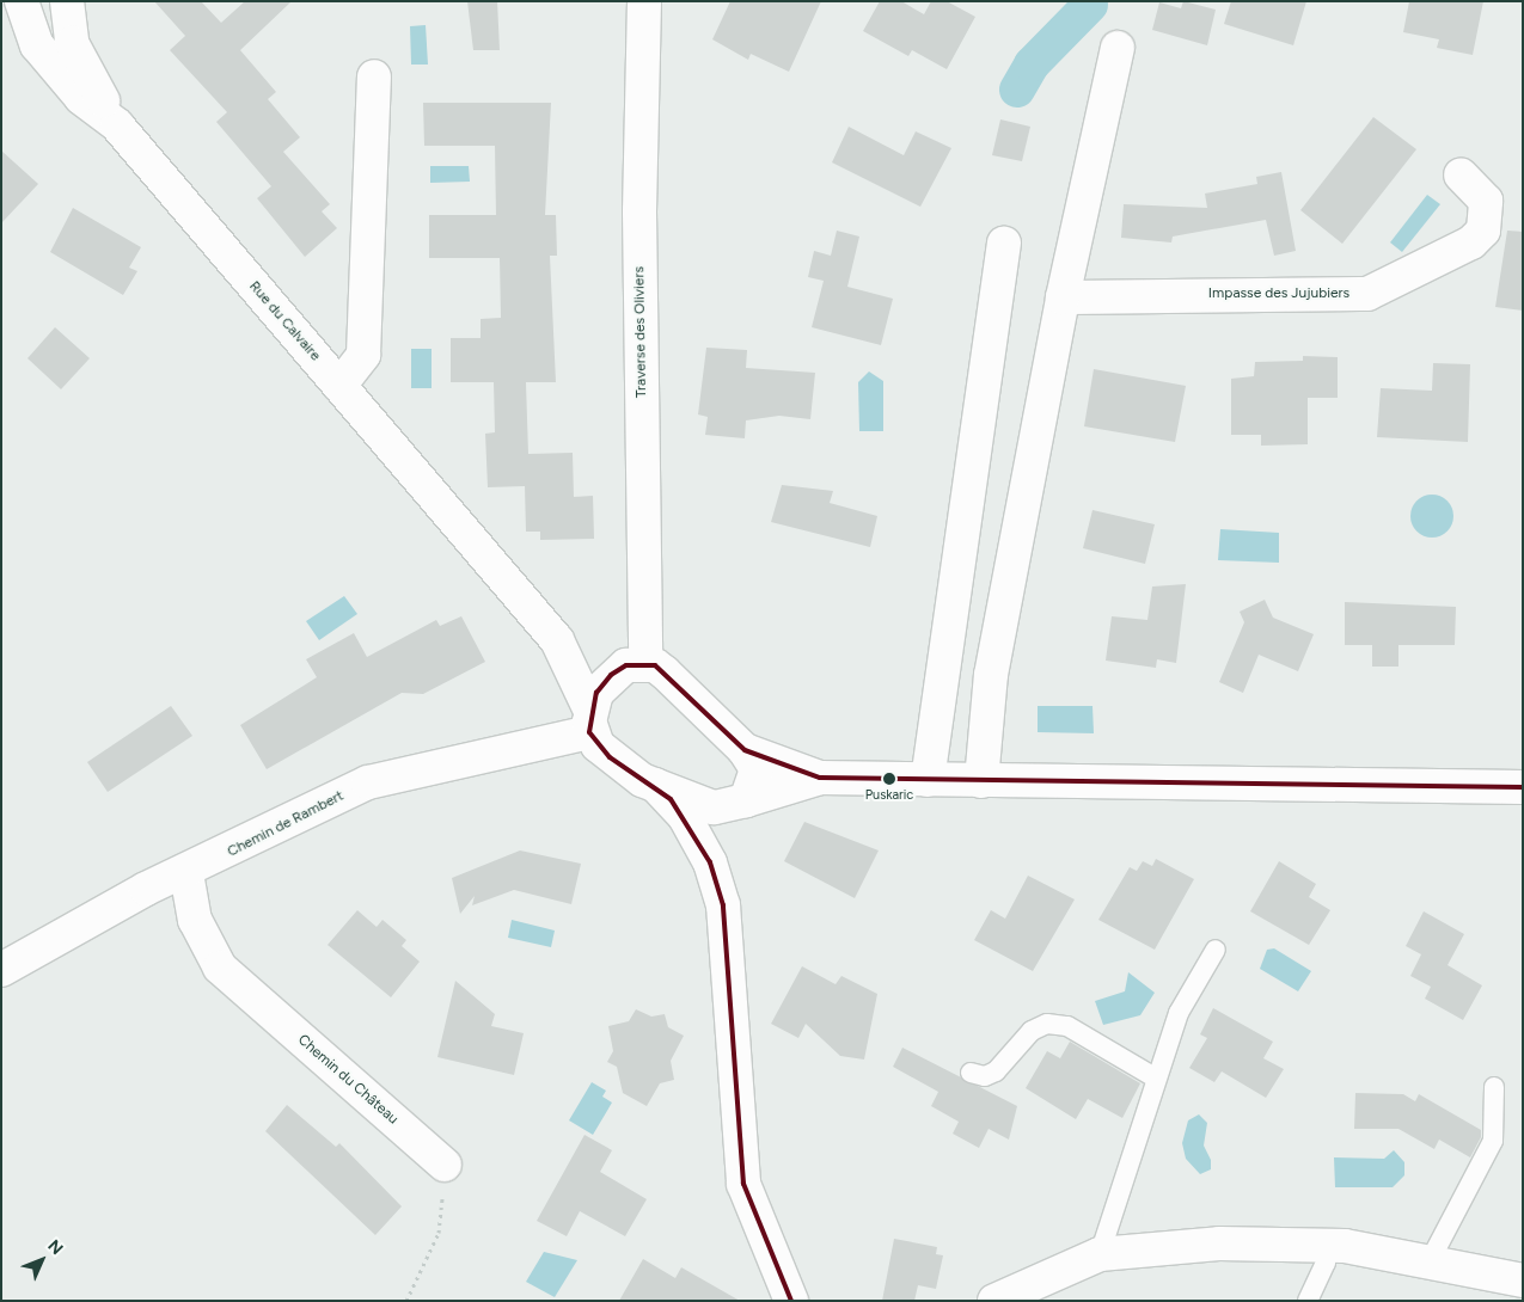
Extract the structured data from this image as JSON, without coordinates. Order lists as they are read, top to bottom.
{
  "streets": {
    "street": [
      "Impasse des Jujubiers",
      "Rue du Calvaire",
      "Traverse des Oliviers",
      "Chemin de Rambert",
      "Chemin du Château"
    ]
  },
  "crossings": [
    ["Rue du Calvaire", "Traverse des Oliviers"],
    ["Rue du Calvaire", "Chemin de Rambert"],
    ["Chemin de Rambert", "Chemin du Château"]
  ],
  "places": ["Puskaric"],
  "north": "top right"
}
